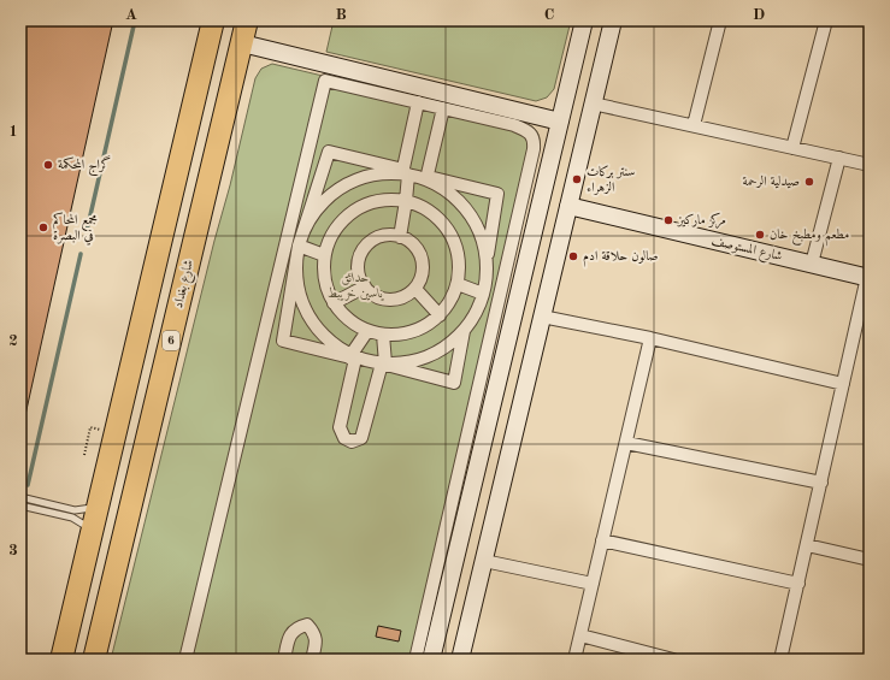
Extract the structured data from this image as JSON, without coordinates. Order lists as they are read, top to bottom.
{
  "streets": {
    "highway": ["شارع بغداد", "6"],
    "street": ["شارع المستوصف"]
  },
  "parks": ["حدائق ياسين خريبط"],
  "places": [
    "گراج المحكمة",
    "سنتر بركات الزهراء",
    "صيدلية الرحمة",
    "مركز ماركيز",
    "مجمع المحاكم في البصرة",
    "مطعم ومطبخ خان",
    "صالون حلاقة ادم"
  ],
  "grid": {
    "columns": [
      "A",
      "B",
      "C",
      "D"
    ],
    "rows": ["1", "2", "3"]
  }
}
